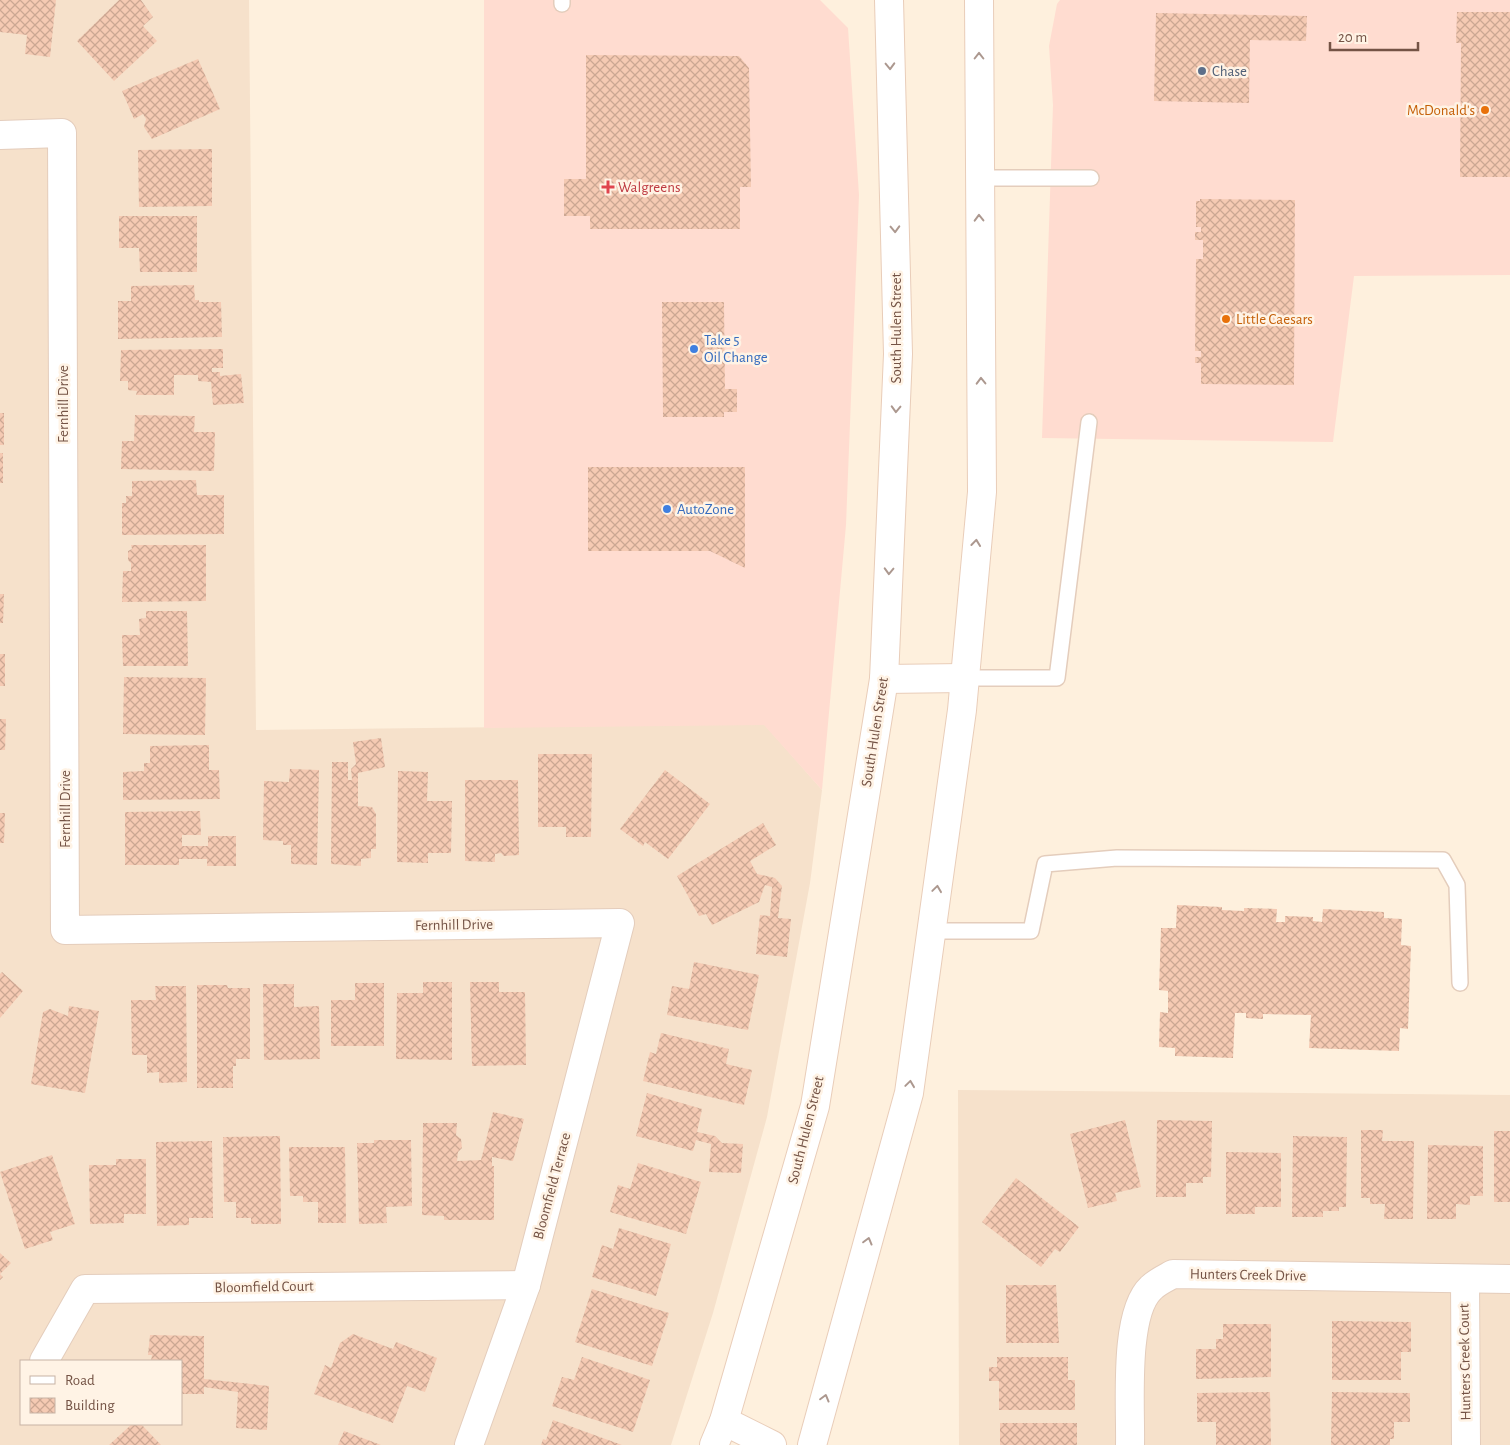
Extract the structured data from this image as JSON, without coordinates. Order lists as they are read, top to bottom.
{
  "streets": {
    "street": [
      "South Hulen Street",
      "Fernhill Drive",
      "Bloomfield Terrace",
      "Hunters Creek Drive",
      "Bloomfield Court",
      "Hunters Creek Court"
    ]
  },
  "crossings": [
    ["Fernhill Drive", "Bloomfield Terrace"],
    ["Bloomfield Terrace", "Bloomfield Court"],
    ["Hunters Creek Drive", "Hunters Creek Court"]
  ],
  "places": {
    "other": [
      "Chase",
      "McDonald's",
      "Little Caesars",
      "Take 5 Oil Change",
      "AutoZone"
    ],
    "health": ["Walgreens"]
  },
  "legend": ["Road", "Building"],
  "scale_bar": "20 m"
}
